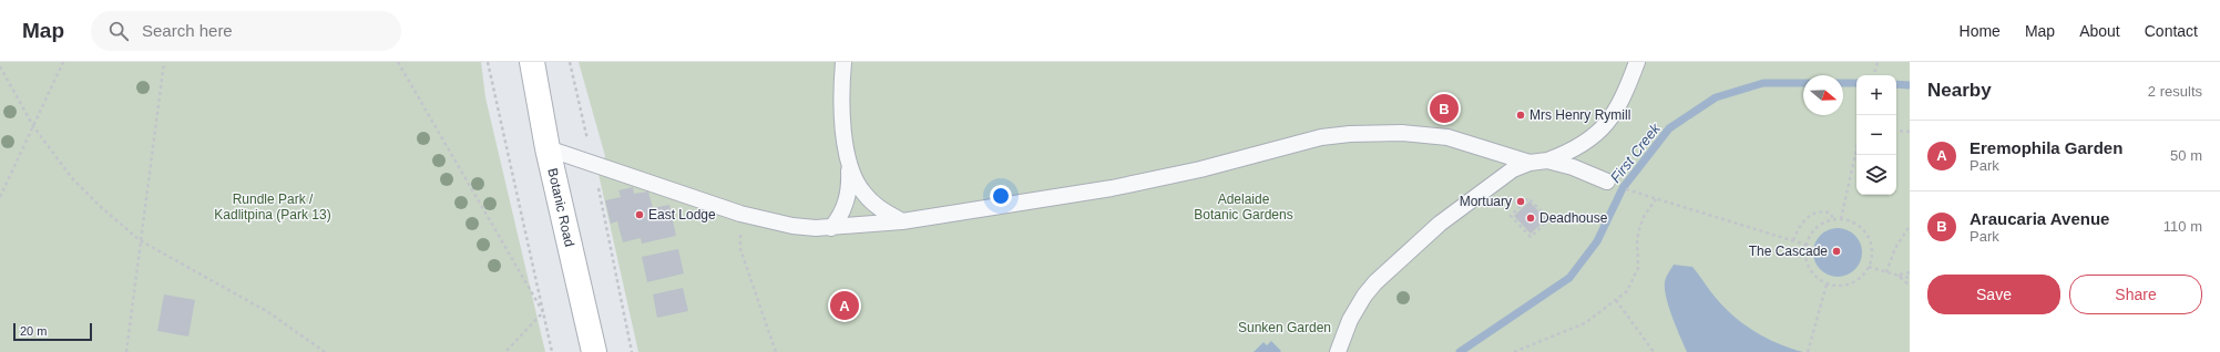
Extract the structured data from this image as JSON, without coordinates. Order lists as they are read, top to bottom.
{
  "streets": {
    "main road": ["Botanic Road"]
  },
  "water": ["First Creek"],
  "parks": ["Rundle Park / Kadlitpina (Park 13)", "Adelaide Botanic Gardens", "Sunken Garden"],
  "places": [
    "Mrs Henry Rymill",
    "Mortuary",
    "East Lodge",
    "Deadhouse",
    "The Cascade"
  ],
  "scale_bar": "20 m",
  "north": "right",
  "page": {
    "header": "Map",
    "search": "Search here",
    "nav": [
      "Home",
      "Map",
      "About",
      "Contact"
    ],
    "heading": ["Nearby", "2 results"],
    "map_buttons": ["+", "−"],
    "pins": ["B", "A"],
    "list": [
      {
        "mark": "A",
        "name": "Eremophila Garden",
        "note": "Park",
        "value": "50 m"
      },
      {
        "mark": "B",
        "name": "Araucaria Avenue",
        "note": "Park",
        "value": "110 m"
      }
    ],
    "buttons": ["Save", "Share"],
    "scale": "20 m"
  }
}
